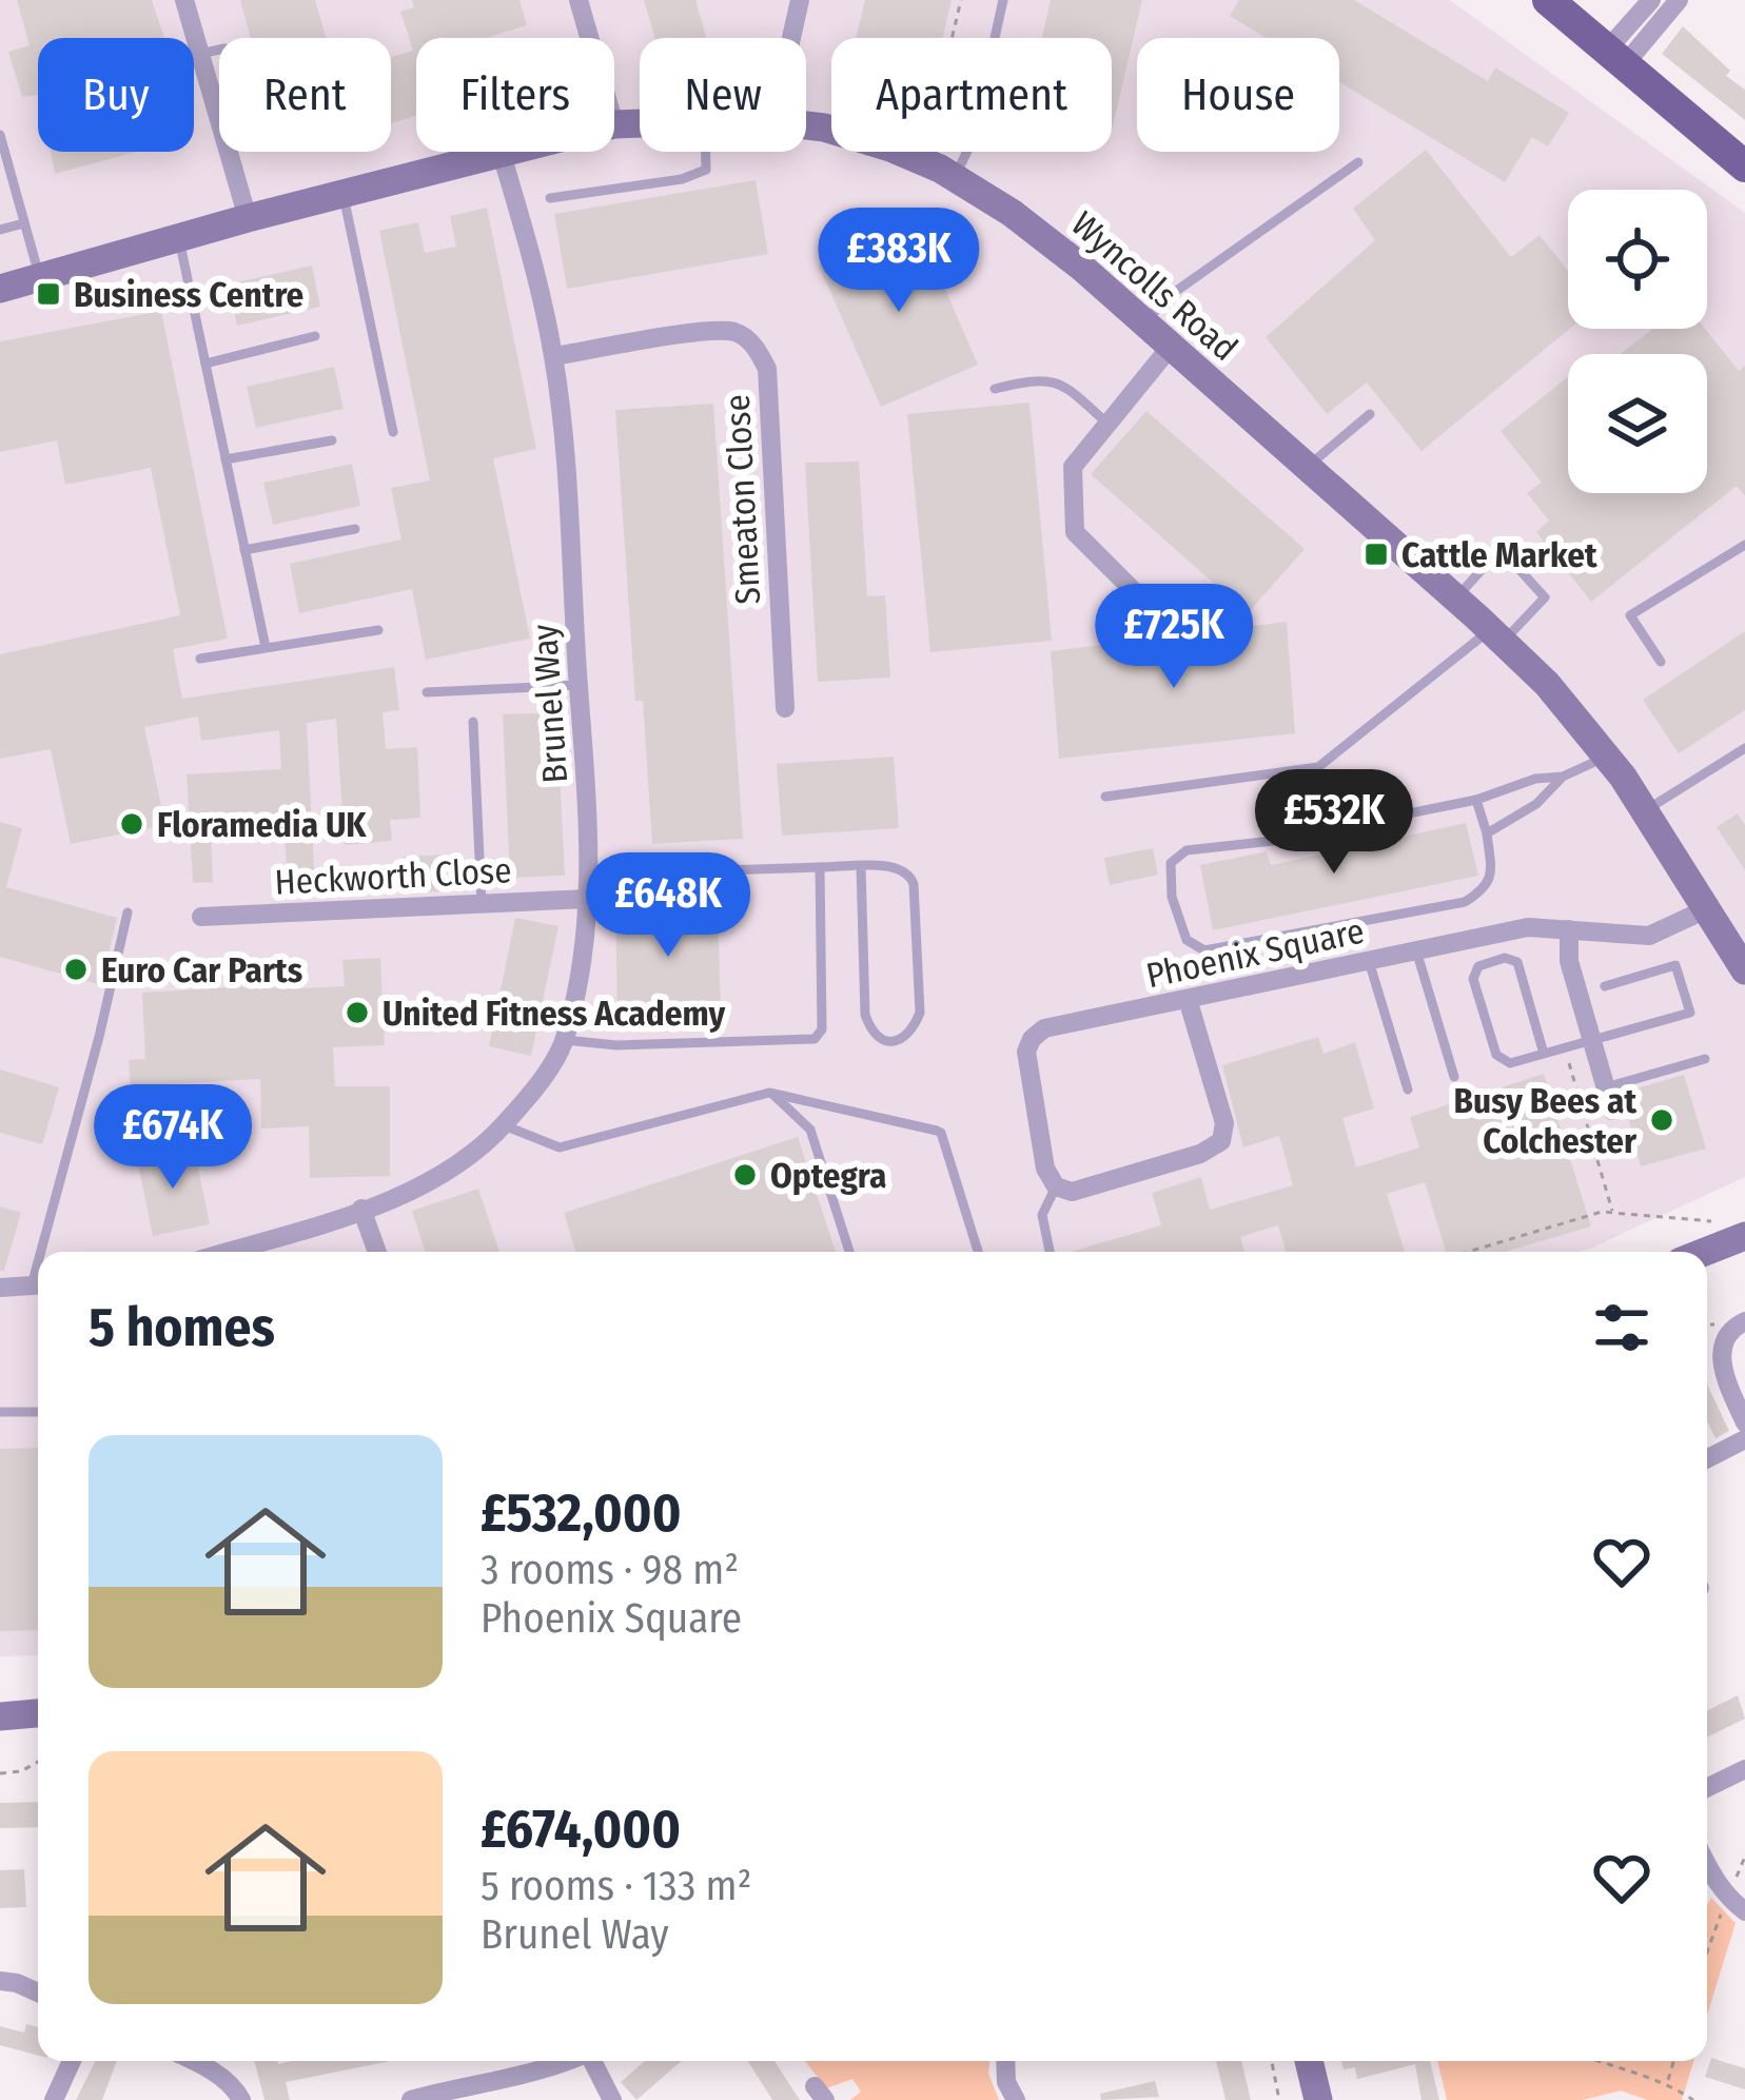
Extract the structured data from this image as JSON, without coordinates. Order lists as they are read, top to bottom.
{
  "streets": {
    "street": [
      "Wyncolls Road",
      "Smeaton Close",
      "Brunel Way",
      "Heckworth Close",
      "Phoenix Square"
    ]
  },
  "crossings": [
    ["Wyncolls Road", "Phoenix Square"],
    ["Smeaton Close", "Brunel Way"],
    ["Brunel Way", "Heckworth Close"]
  ],
  "places": {
    "transit": ["Business Centre", "Cattle Market"],
    "other": [
      "Floramedia UK",
      "Euro Car Parts",
      "United Fitness Academy",
      "Busy Bees at Colchester",
      "Optegra"
    ]
  },
  "page": {
    "chip": [
      "Buy",
      "Rent",
      "Filters",
      "New",
      "Apartment",
      "House"
    ],
    "price": [
      "£383K",
      "£725K",
      "£532K",
      "£648K",
      "£674K"
    ],
    "heading": "5 homes",
    "list": [
      {
        "name": "£532,000",
        "note": "3 rooms · 98 m² · Phoenix Square"
      },
      {
        "name": "£674,000",
        "note": "5 rooms · 133 m² · Brunel Way"
      }
    ]
  }
}
